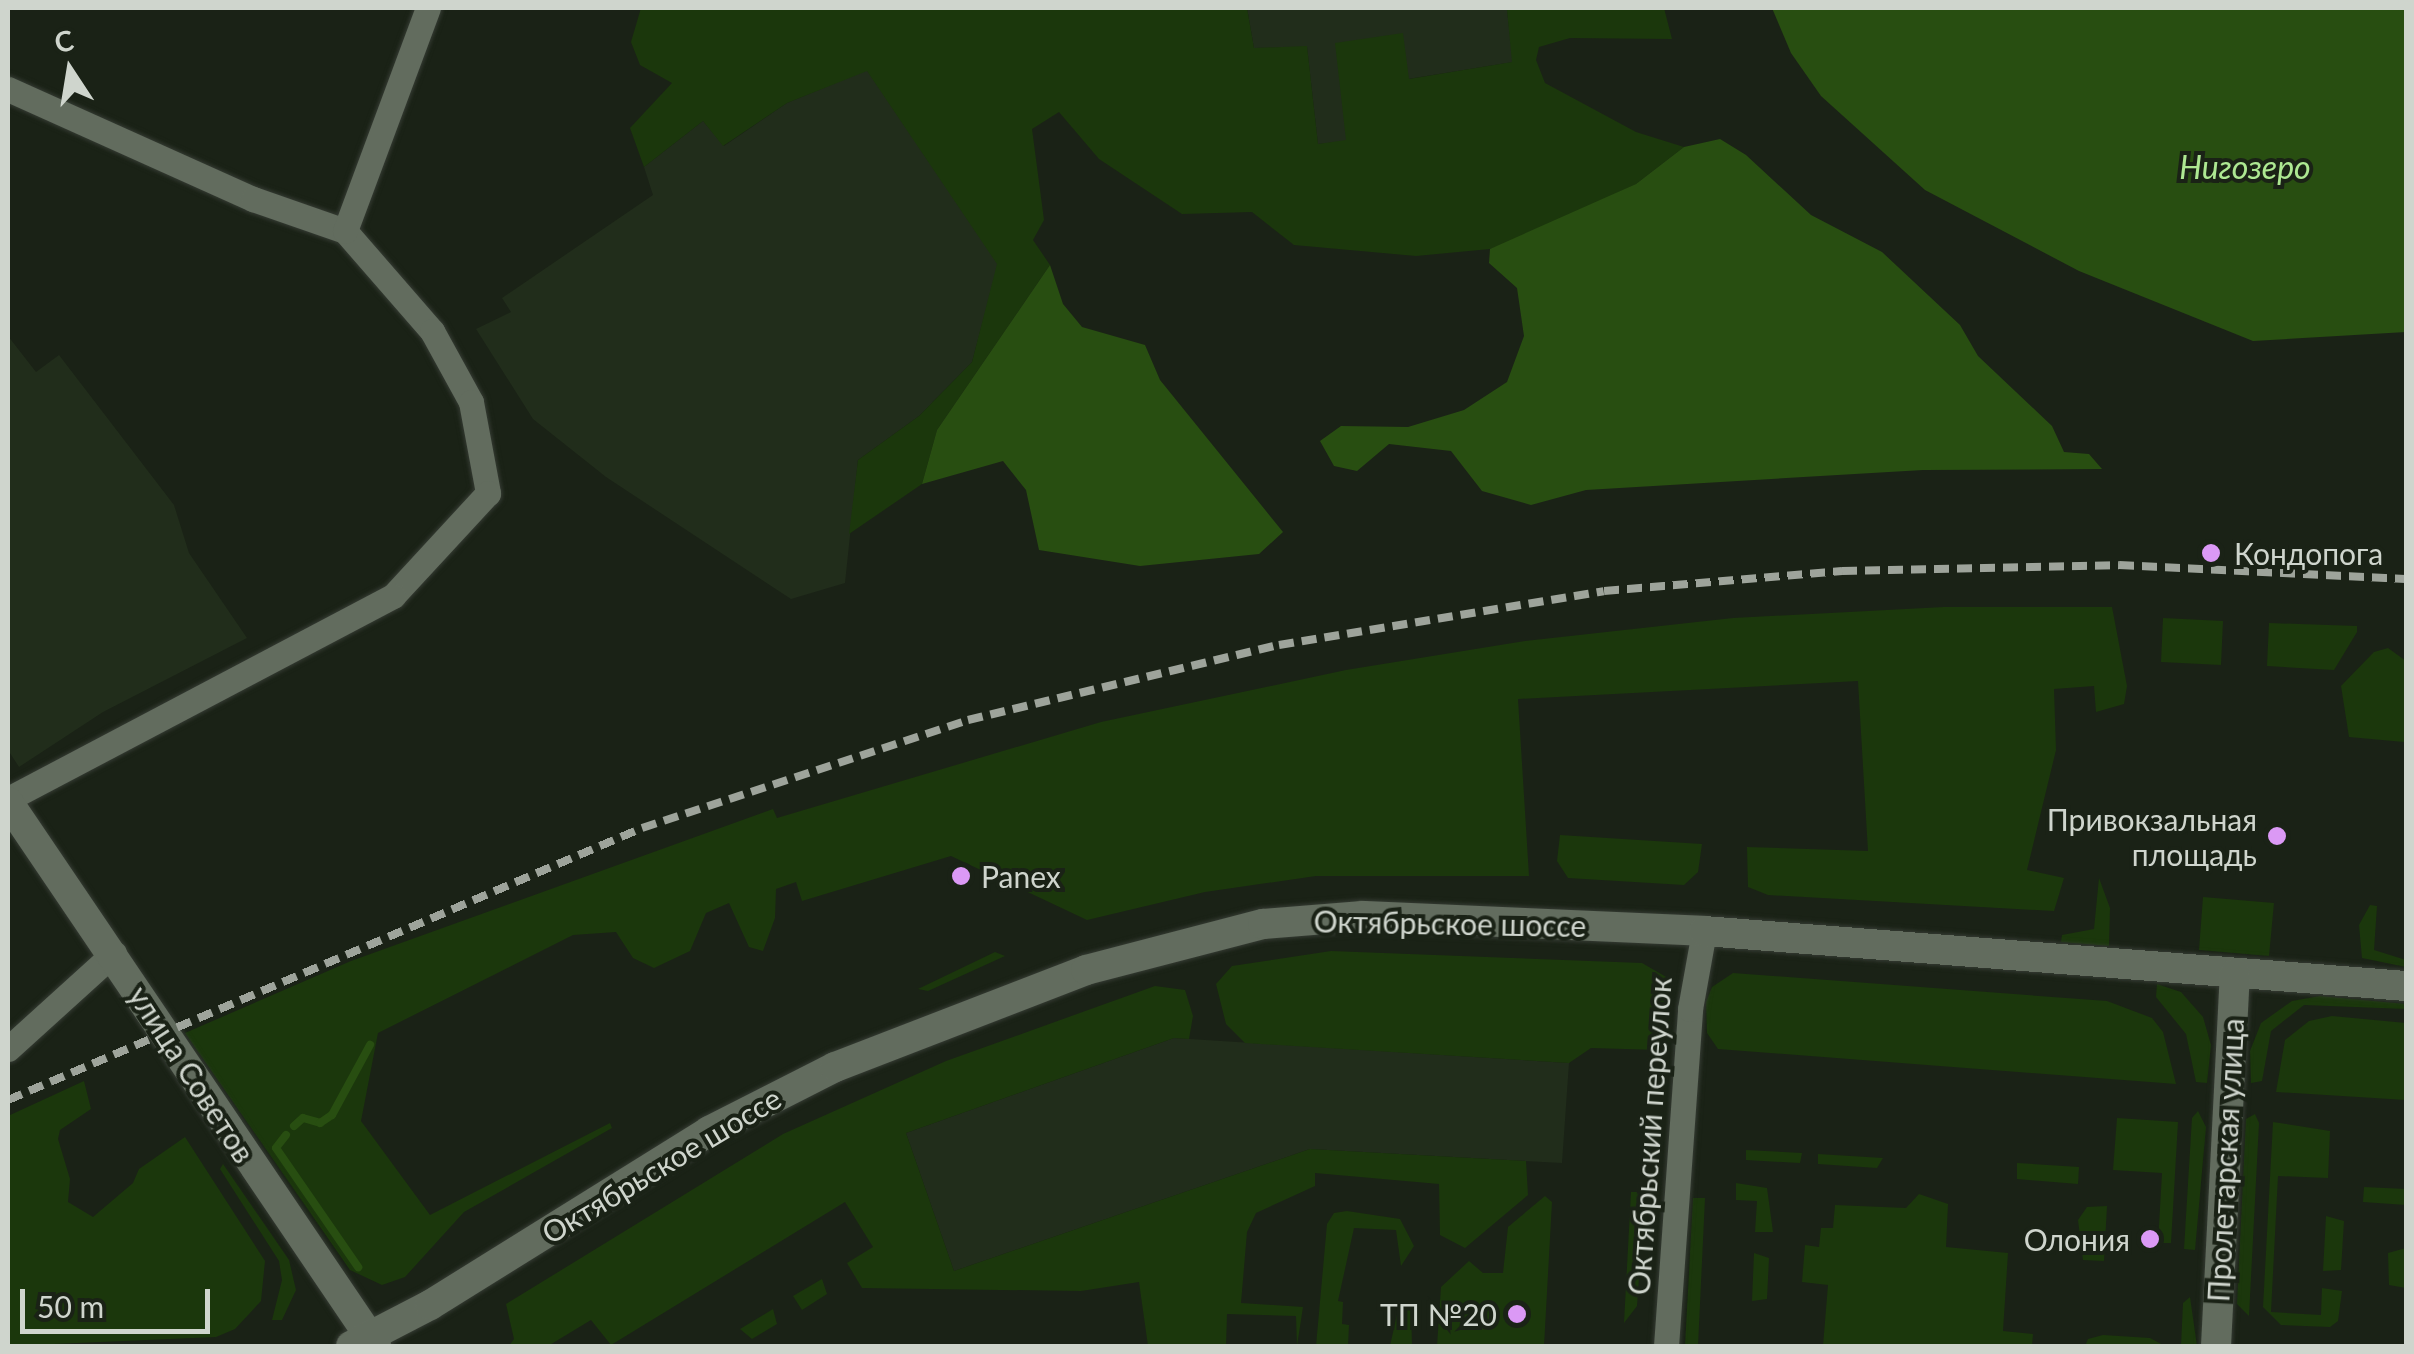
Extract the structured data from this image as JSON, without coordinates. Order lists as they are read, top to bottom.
{
  "streets": {
    "street": [
      "Октябрьское шоссе",
      "улица Советов",
      "Октябрьский переулок",
      "Пролетарская улица"
    ]
  },
  "crossings": [
    ["Октябрьское шоссе", "улица Советов"],
    ["Октябрьское шоссе", "Октябрьский переулок"],
    ["Октябрьское шоссе", "Пролетарская улица"]
  ],
  "water": ["Нигозеро"],
  "places": [
    "Кондопога",
    "Привокзальная площадь",
    "Panex",
    "Олония",
    "ТП №20"
  ],
  "scale_bar": "50 m",
  "north": "top"
}
